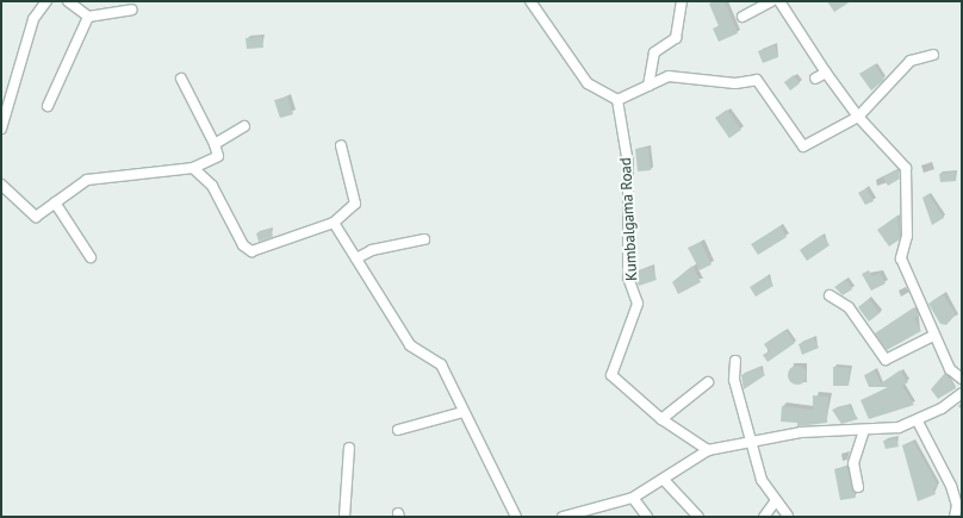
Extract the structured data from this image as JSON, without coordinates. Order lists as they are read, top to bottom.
{
  "streets": {
    "street": ["Kumbalgama Road"]
  }
}
